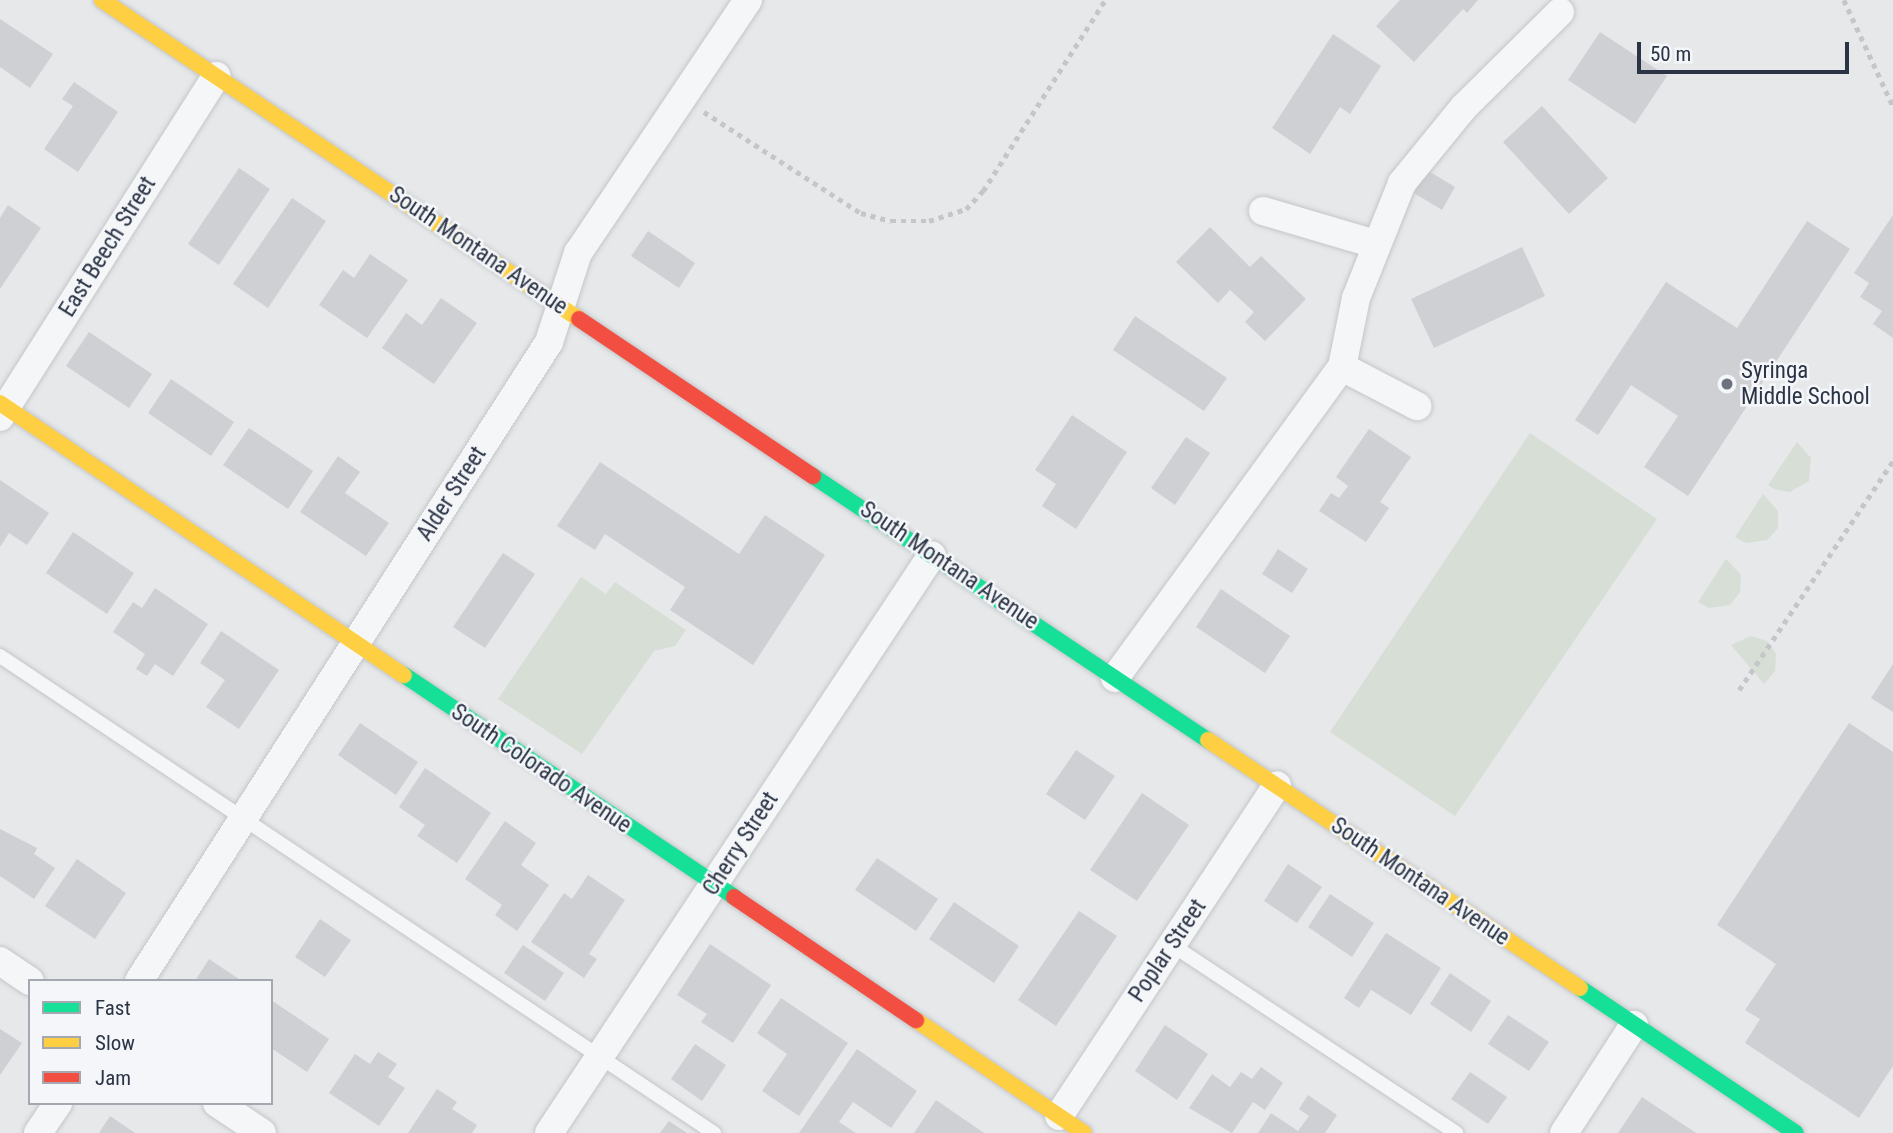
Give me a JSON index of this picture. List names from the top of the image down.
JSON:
{
  "streets": {
    "street": [
      "East Beech Street",
      "South Montana Avenue",
      "Alder Street",
      "South Colorado Avenue",
      "Cherry Street",
      "Poplar Street"
    ]
  },
  "crossings": [
    ["East Beech Street", "South Montana Avenue"],
    ["East Beech Street", "South Colorado Avenue"],
    ["South Montana Avenue", "Alder Street"],
    ["South Montana Avenue", "Cherry Street"],
    ["South Montana Avenue", "Poplar Street"],
    ["Alder Street", "South Colorado Avenue"],
    ["South Colorado Avenue", "Cherry Street"],
    ["South Colorado Avenue", "Poplar Street"]
  ],
  "places": ["Syringa Middle School"],
  "legend": ["Fast", "Slow", "Jam"],
  "scale_bar": "50 m"
}
